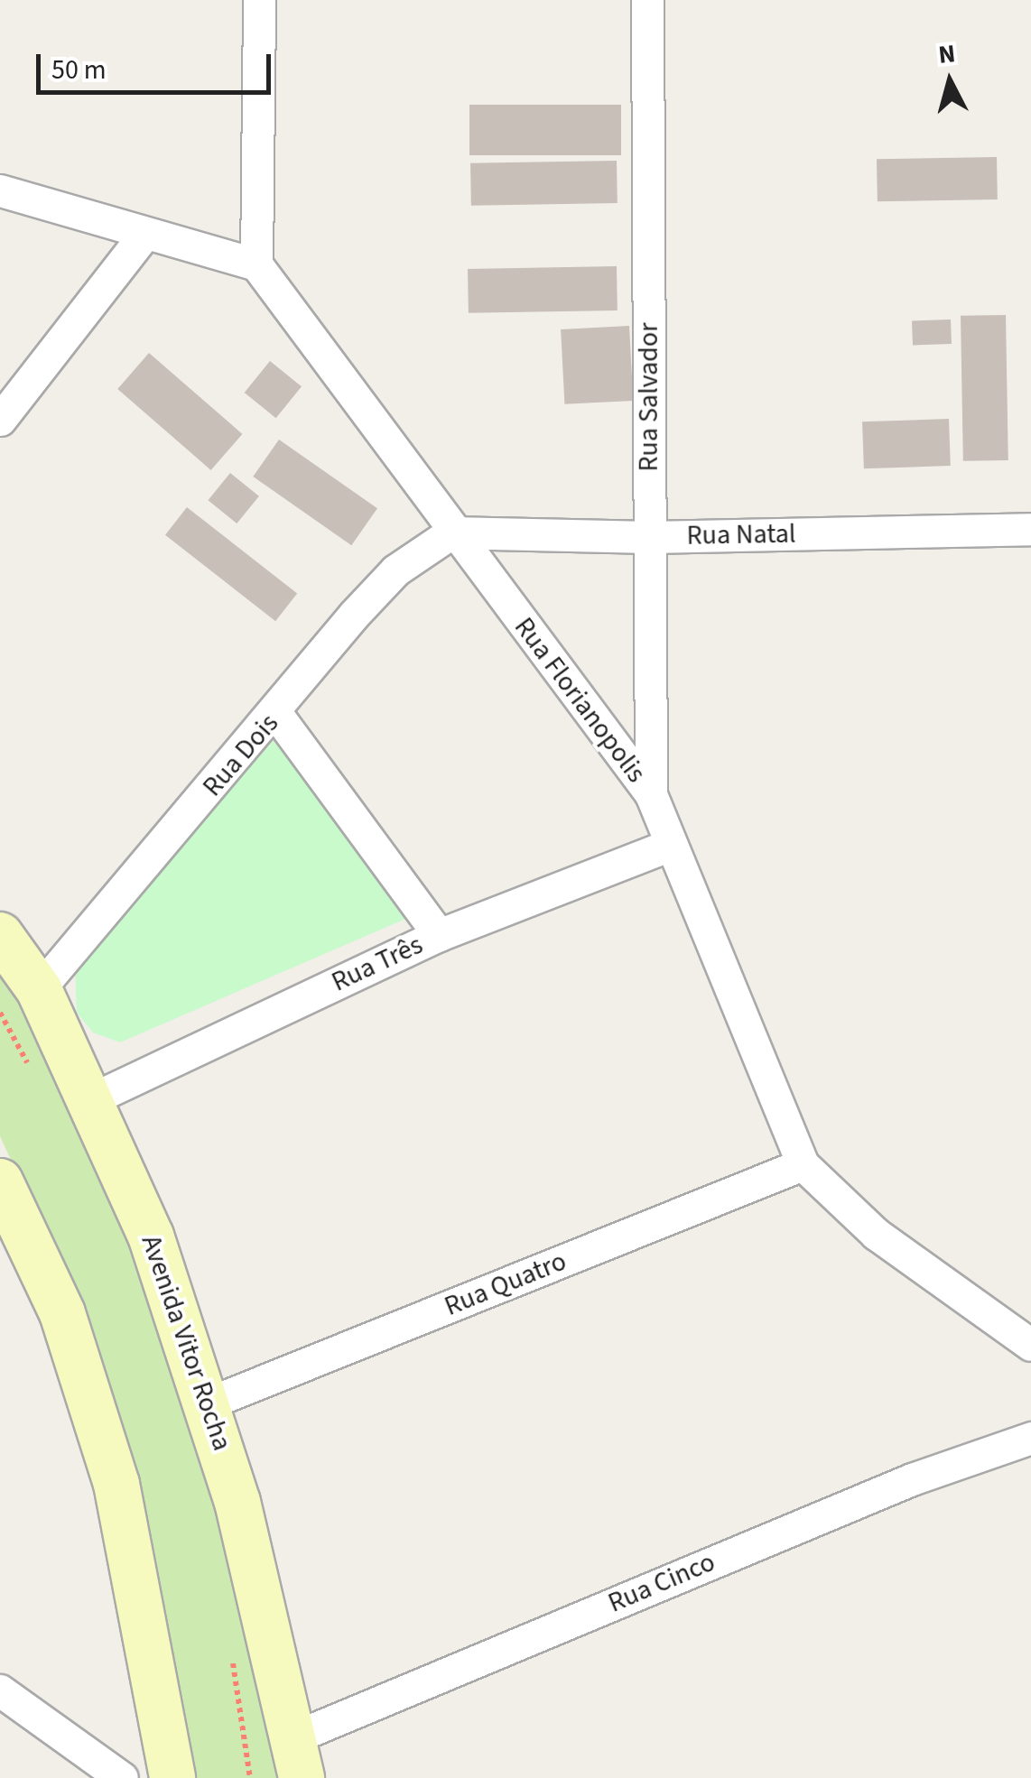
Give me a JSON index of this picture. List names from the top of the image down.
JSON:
{
  "streets": {
    "street": [
      "Rua Salvador",
      "Rua Natal",
      "Rua Florianopolis",
      "Rua Dois",
      "Rua Três",
      "Rua Quatro",
      "Avenida Vitor Rocha",
      "Rua Cinco"
    ]
  },
  "crossings": [
    ["Rua Salvador", "Rua Natal"],
    ["Rua Salvador", "Rua Florianopolis"],
    ["Rua Natal", "Rua Florianopolis"],
    ["Rua Natal", "Rua Dois"],
    ["Rua Florianopolis", "Rua Dois"],
    ["Rua Florianopolis", "Rua Três"],
    ["Rua Florianopolis", "Rua Quatro"],
    ["Rua Dois", "Avenida Vitor Rocha"],
    ["Rua Três", "Avenida Vitor Rocha"],
    ["Rua Quatro", "Avenida Vitor Rocha"],
    ["Avenida Vitor Rocha", "Rua Cinco"]
  ],
  "scale_bar": "50 m",
  "north": "top"
}
